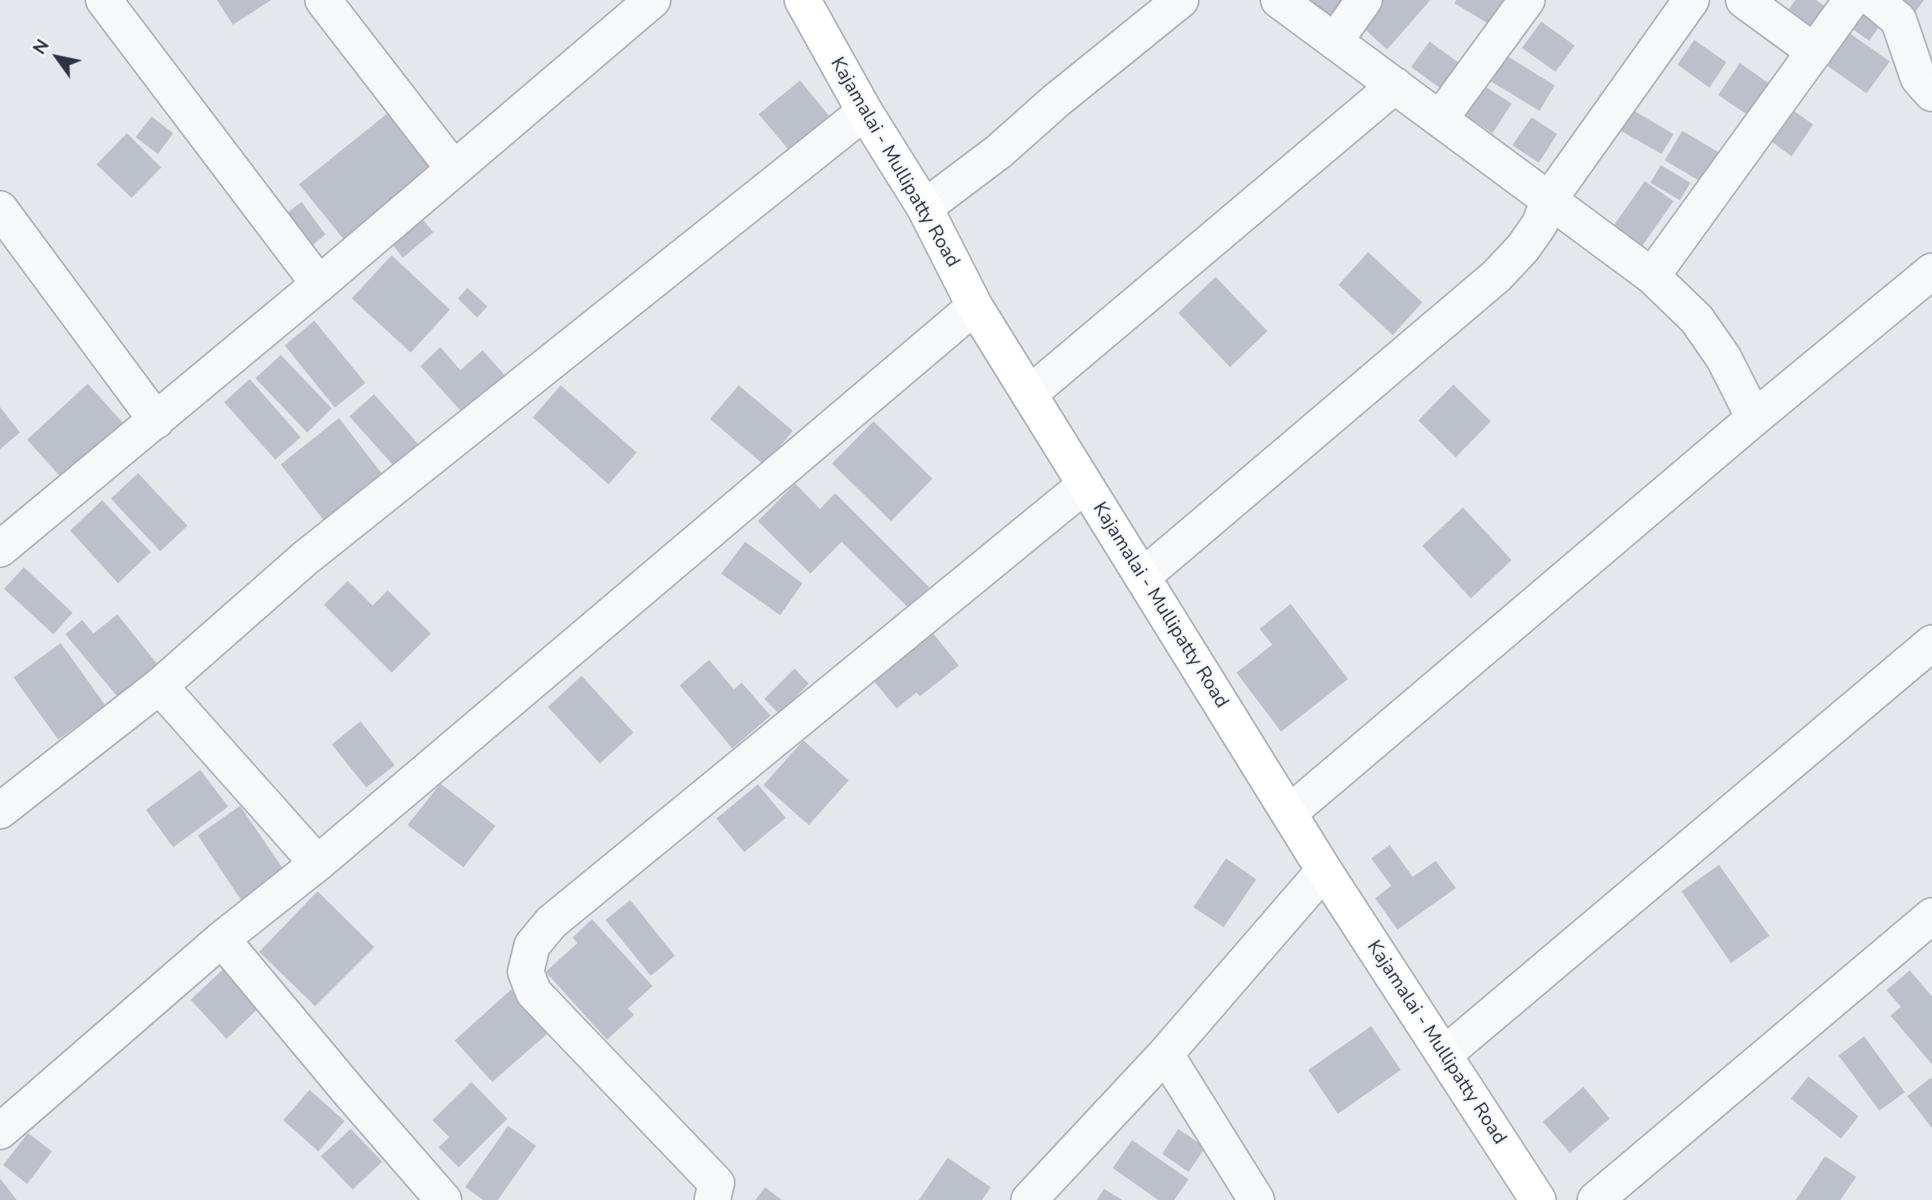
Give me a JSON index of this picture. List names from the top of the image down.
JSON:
{
  "streets": {
    "main road": ["Kajamalai - Mullipatty Road"]
  },
  "north": "top left"
}
